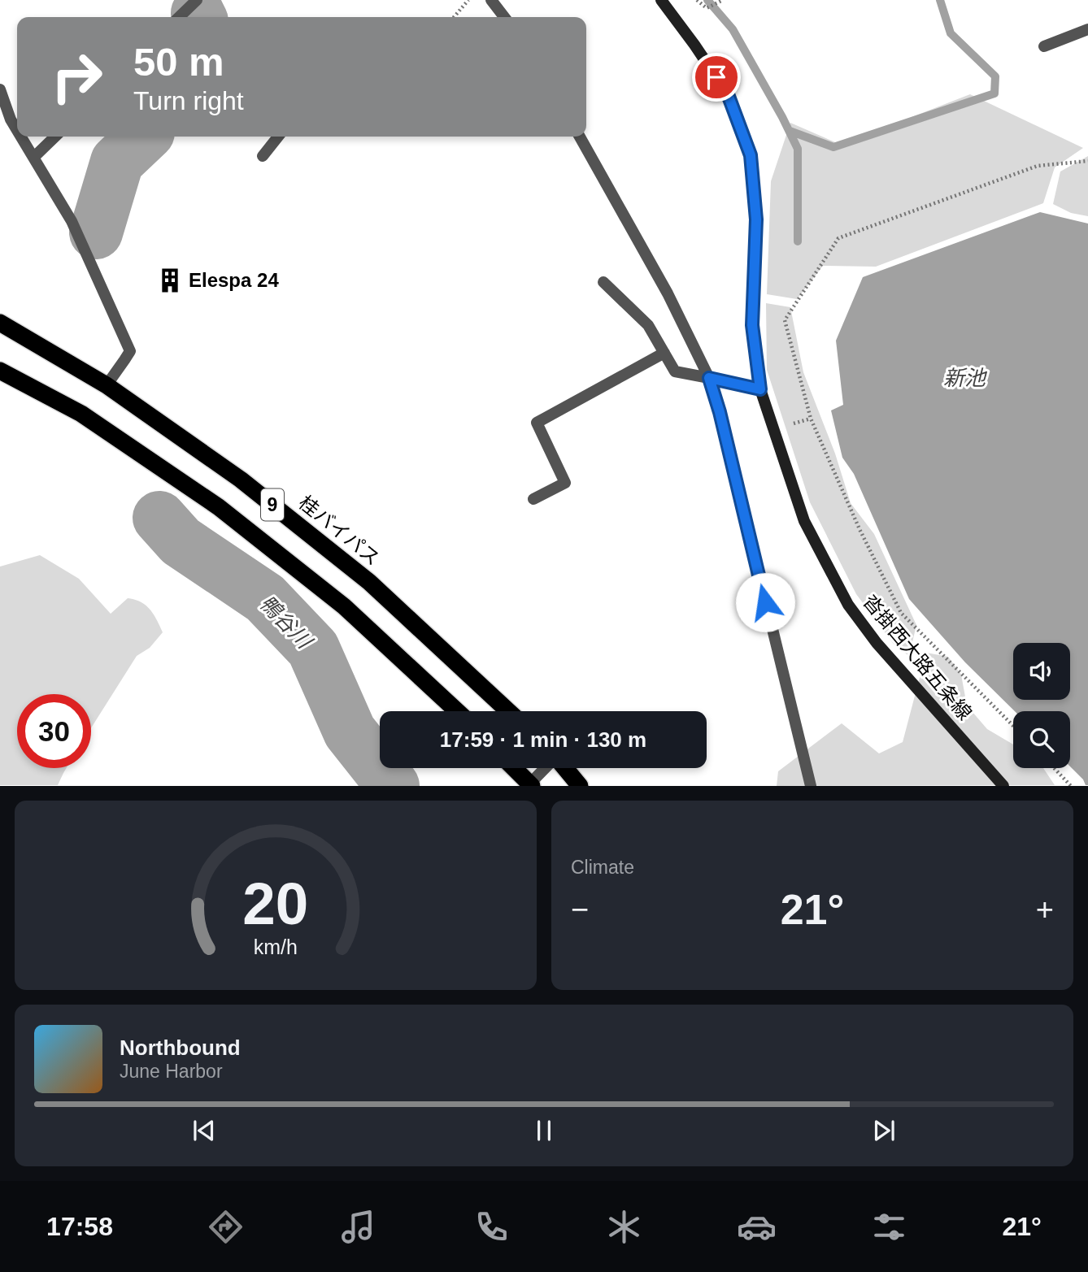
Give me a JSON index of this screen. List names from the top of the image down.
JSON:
{
  "streets": {
    "highway": ["9", "桂バイパス"],
    "main road": ["沓掛西大路五条線"]
  },
  "water": ["新池", "鴨谷川"],
  "places": {
    "building": ["Elespa 24"]
  },
  "page": {
    "turn": ["50 m", "Turn right"],
    "limit": "30",
    "trip": "17:59 · 1 min · 130 m",
    "tile": "Climate",
    "heat": ["−", "21°", "+"],
    "song": ["Northbound", "June Harbor"],
    "tabs": ["17:58", "21°"],
    "gauge": ["20", "km/h"]
  }
}
